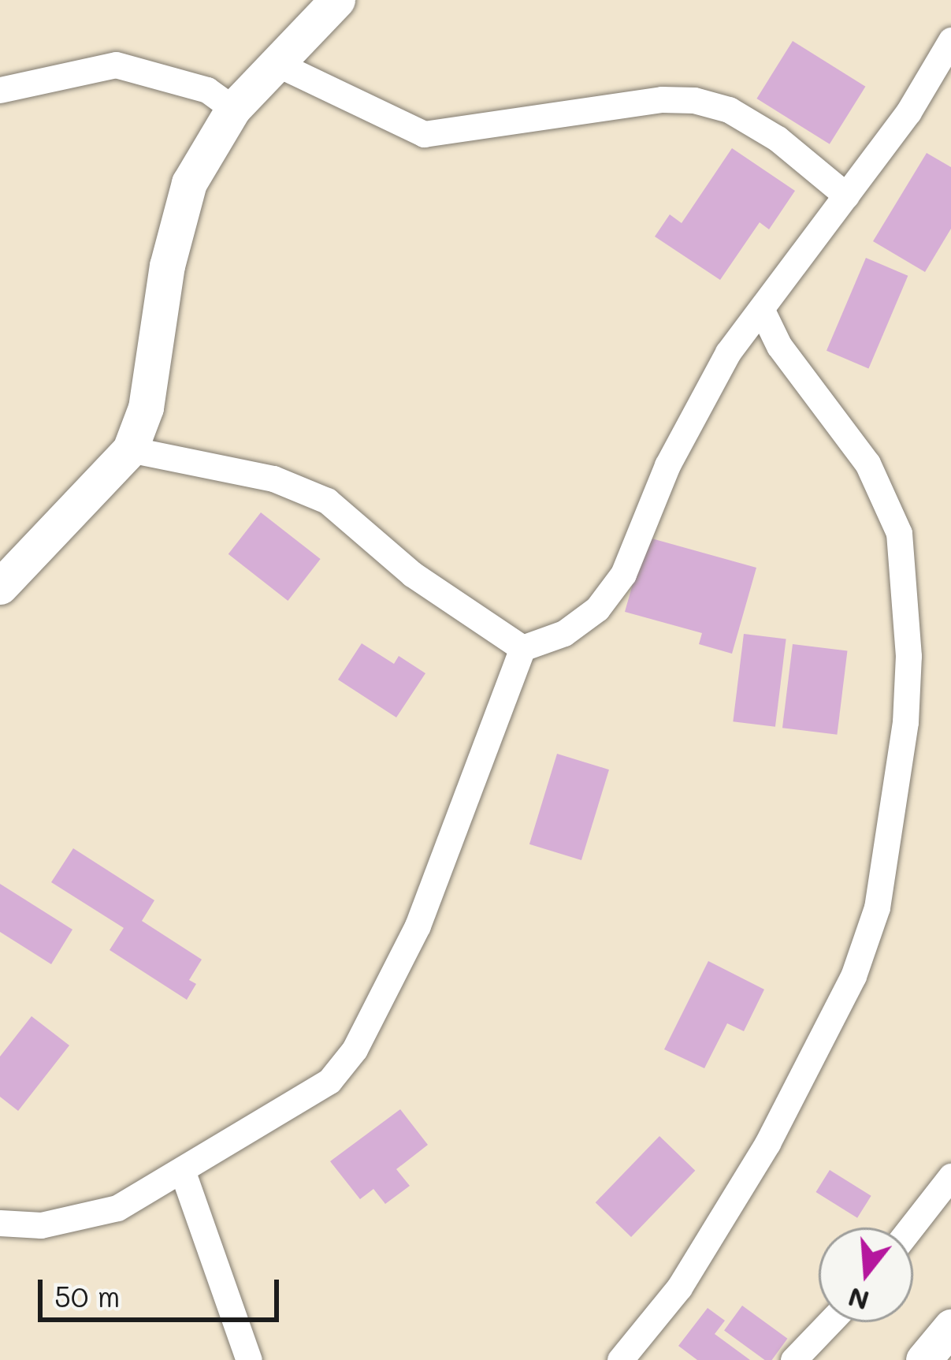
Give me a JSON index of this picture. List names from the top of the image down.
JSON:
{
  "scale_bar": "50 m",
  "north": "bottom"
}
